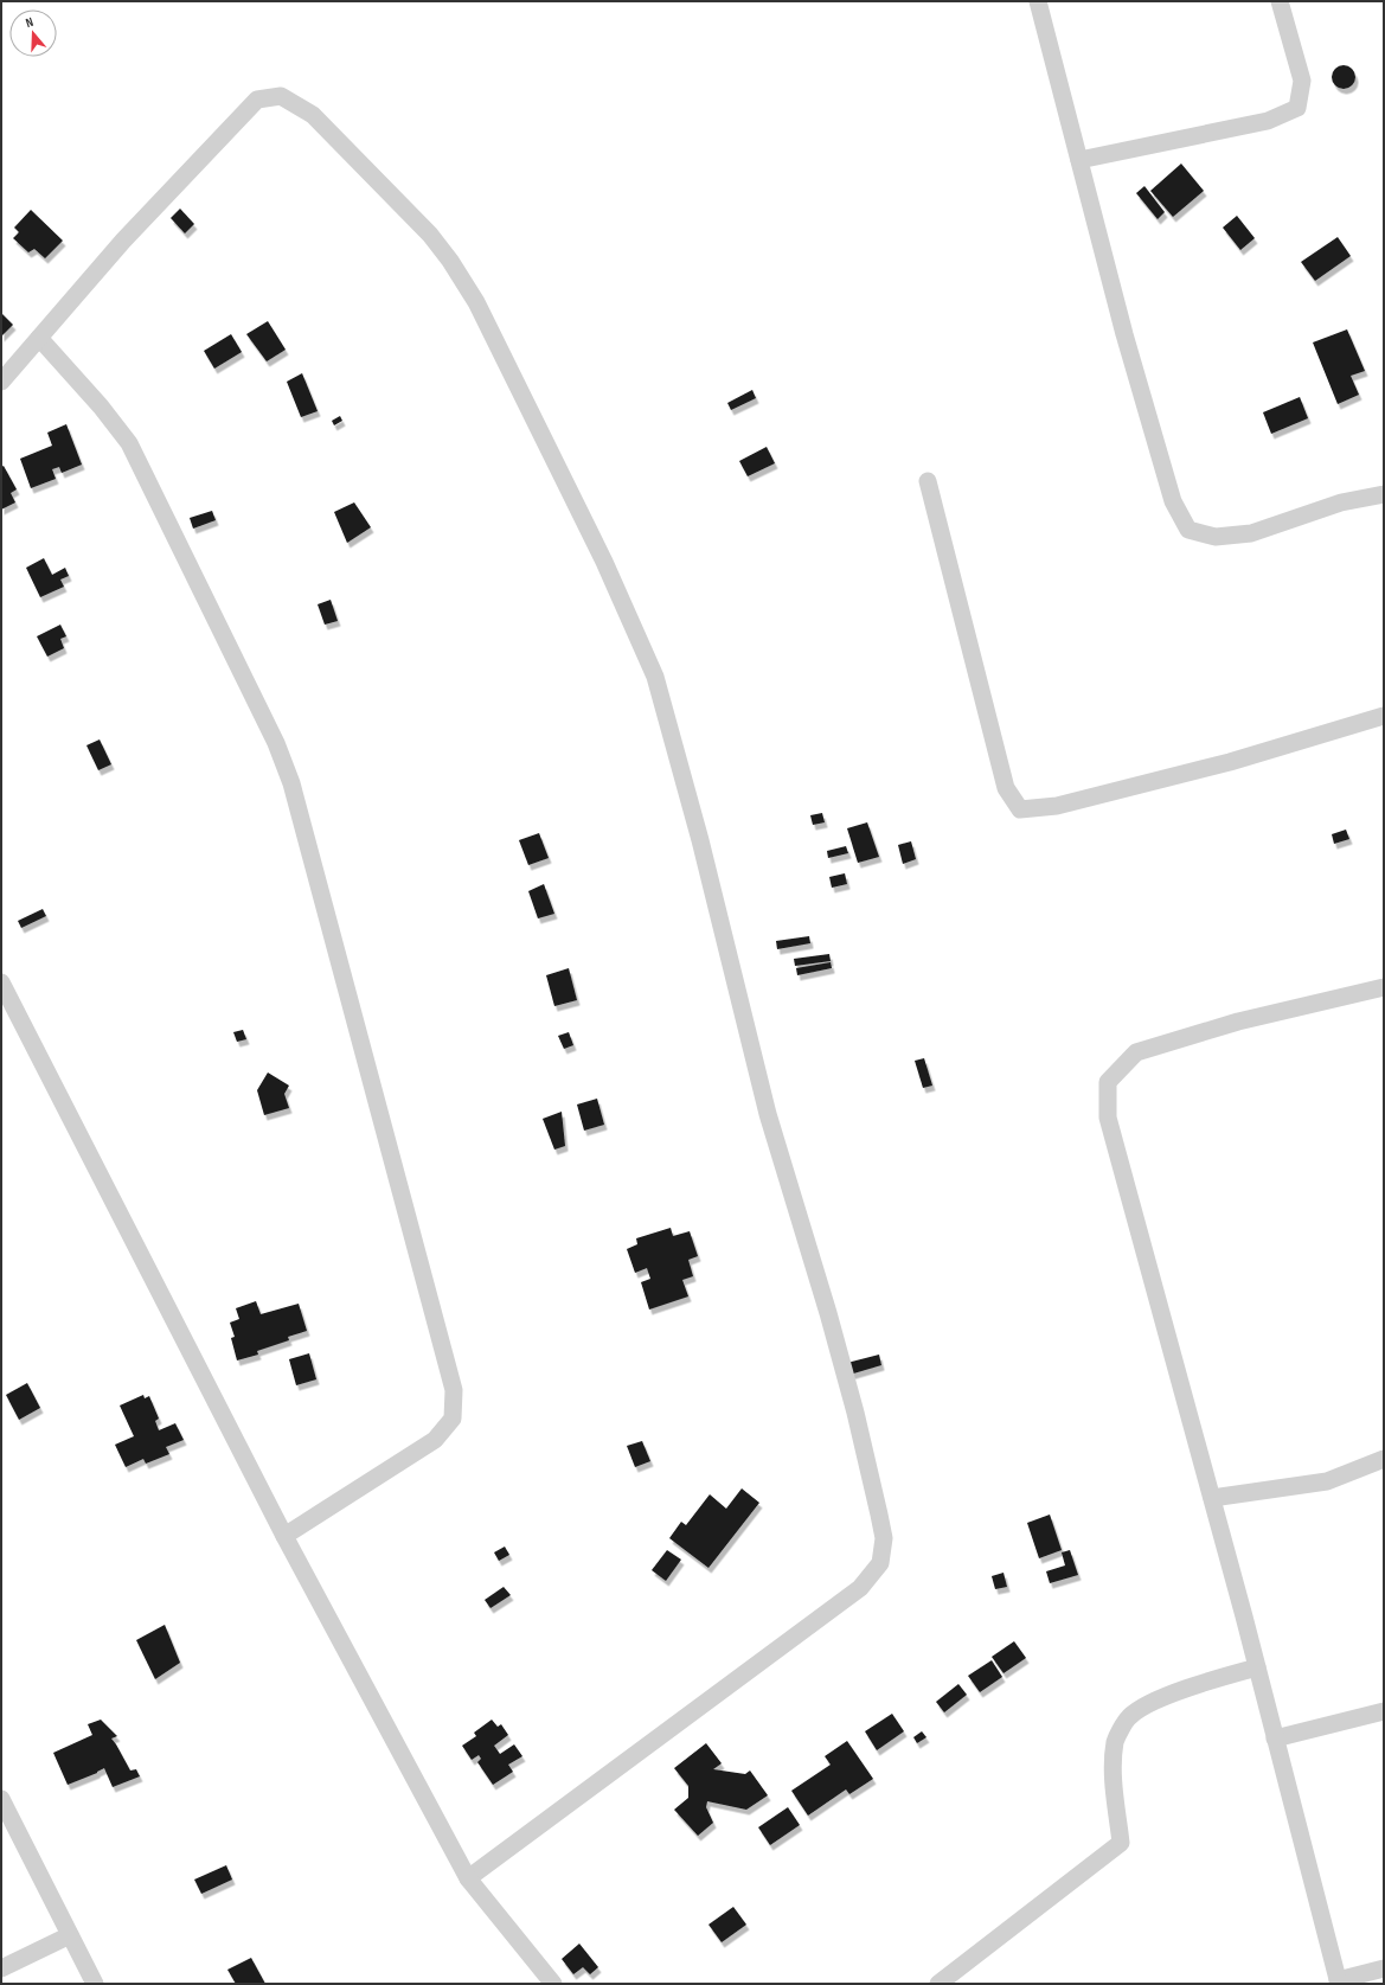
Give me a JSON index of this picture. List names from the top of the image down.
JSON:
{
  "north": "top"
}
